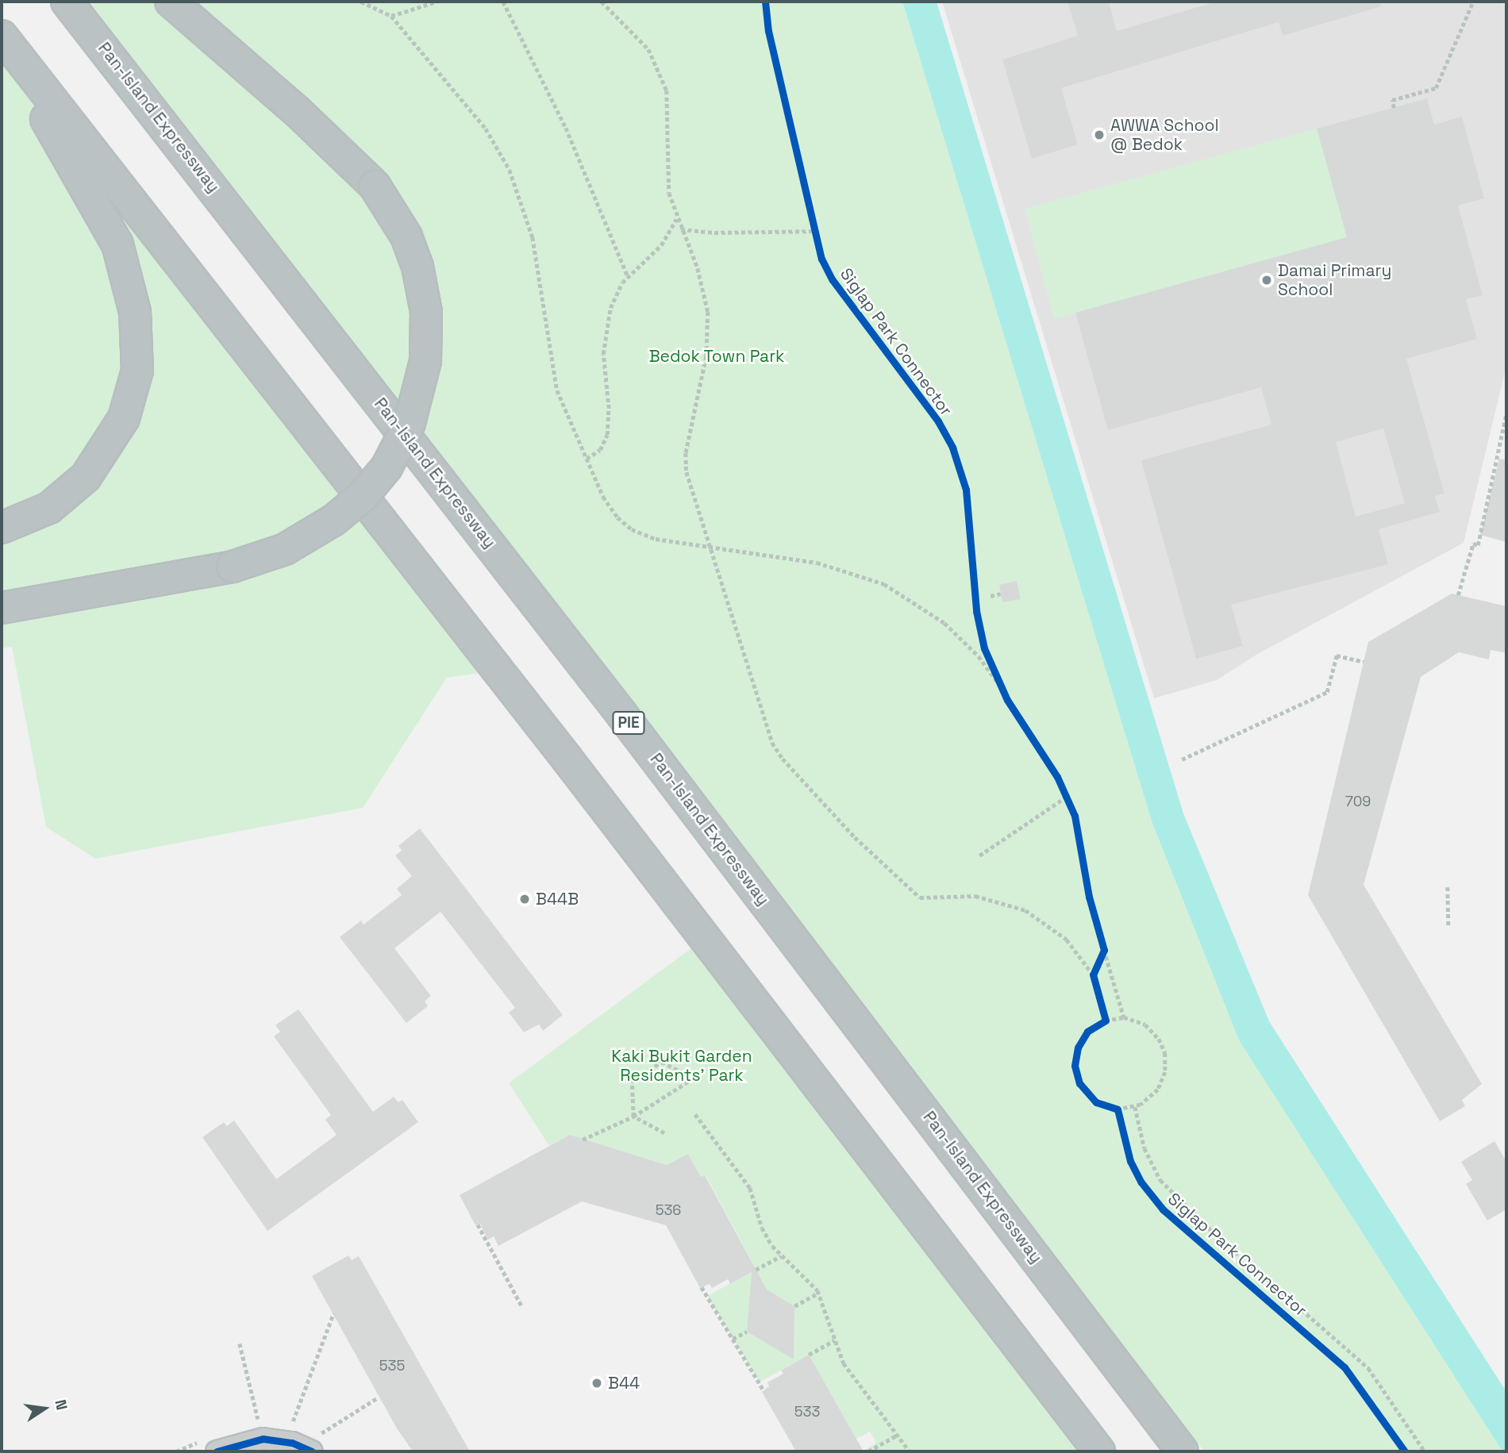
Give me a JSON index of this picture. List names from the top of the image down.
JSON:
{
  "streets": {
    "highway": ["Pan-Island Expressway", "PIE"],
    "cycle path": ["Siglap Park Connector"]
  },
  "parks": ["Bedok Town Park", "Kaki Bukit Garden Residents' Park"],
  "places": [
    "AWWA School @ Bedok",
    "Damai Primary School",
    "B44B",
    "B44"
  ],
  "house_numbers": [
    "709",
    "536",
    "535",
    "533"
  ],
  "north": "right"
}
